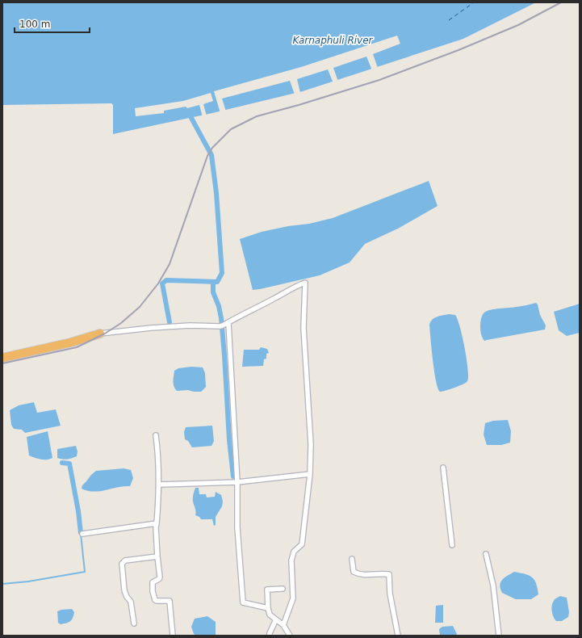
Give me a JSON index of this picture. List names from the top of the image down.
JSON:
{
  "water": ["Karnaphuli River"],
  "scale_bar": "100 m"
}
